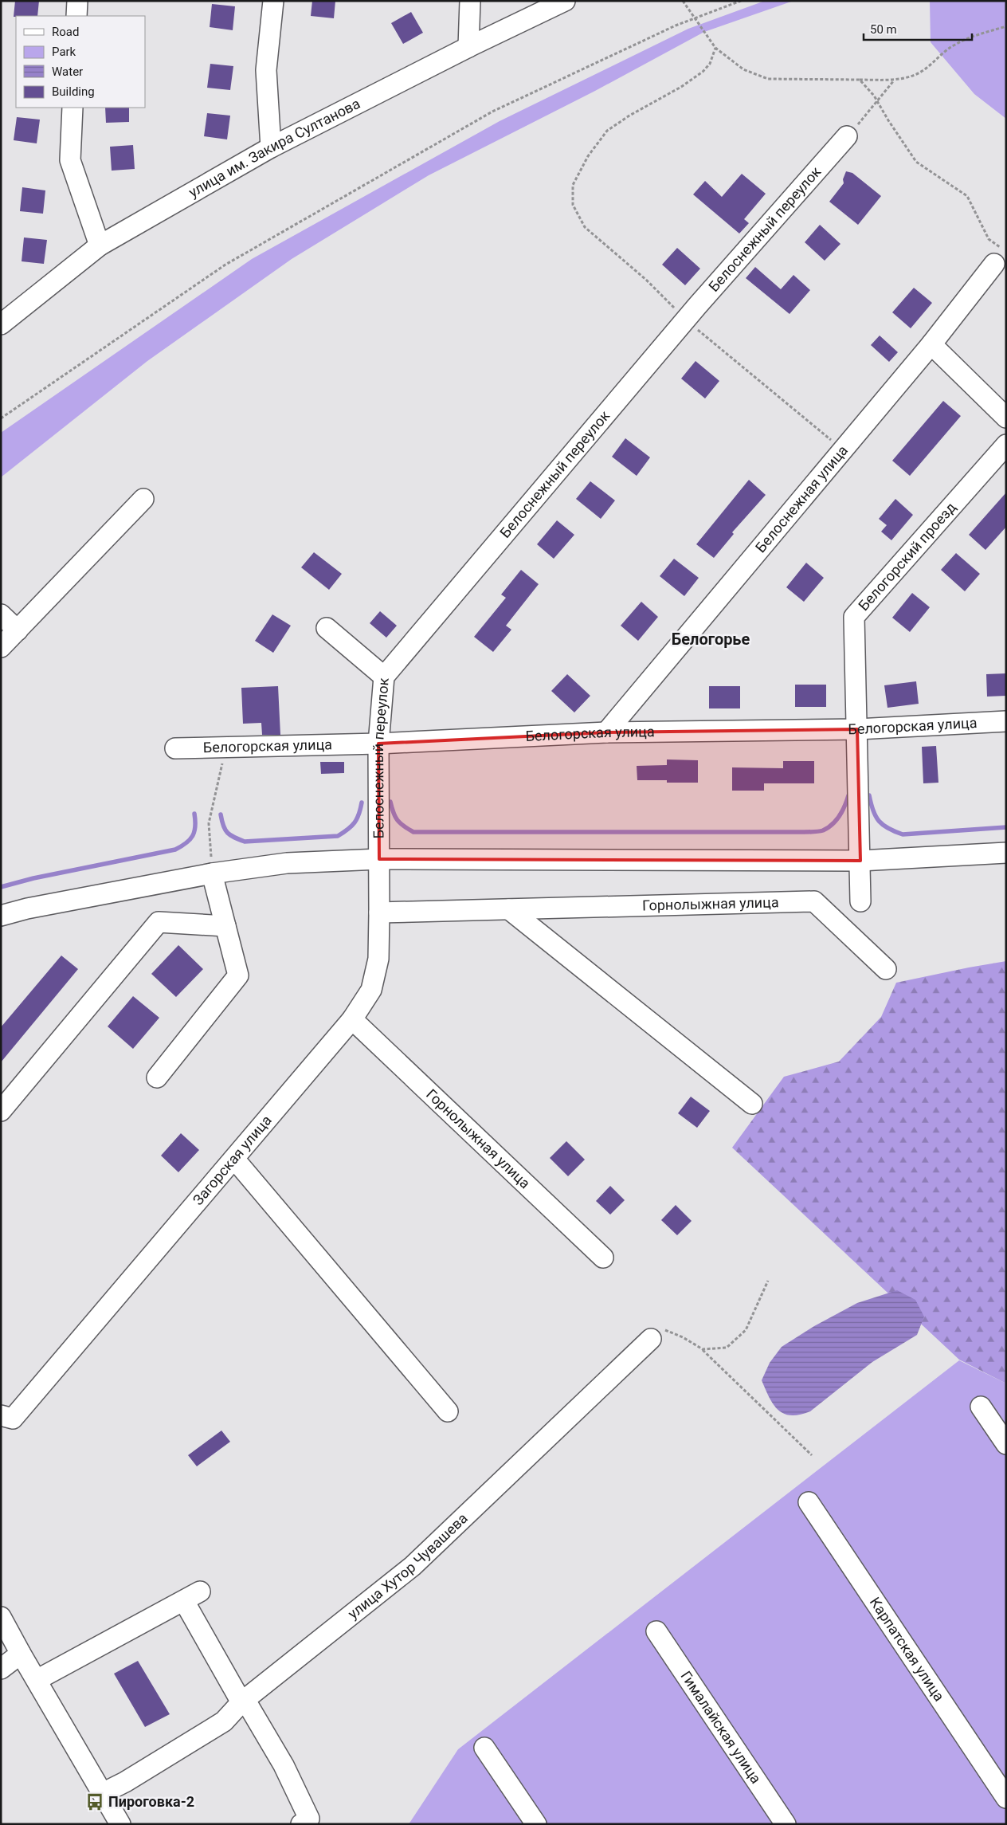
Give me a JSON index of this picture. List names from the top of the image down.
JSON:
{
  "streets": {
    "street": [
      "улица им. Закира Султанова",
      "Белоснежный переулок",
      "Белоснежная улица",
      "Белогорский проезд",
      "Белогорская улица",
      "Горнолыжная улица",
      "Загорская улица",
      "улица Хутор Чувашева",
      "Карпатская улица",
      "Гималайская улица"
    ]
  },
  "crossings": [
    ["Белоснежный переулок", "Белогорская улица"],
    ["Белоснежный переулок", "Загорская улица"],
    ["Белоснежная улица", "Белогорская улица"],
    ["Белогорский проезд", "Белогорская улица"],
    ["Горнолыжная улица", "Загорская улица"]
  ],
  "districts": ["Белогорье"],
  "places": {
    "bus stop": ["Пироговка-2"]
  },
  "legend": [
    "Road",
    "Park",
    "Water",
    "Building"
  ],
  "scale_bar": "50 m"
}
